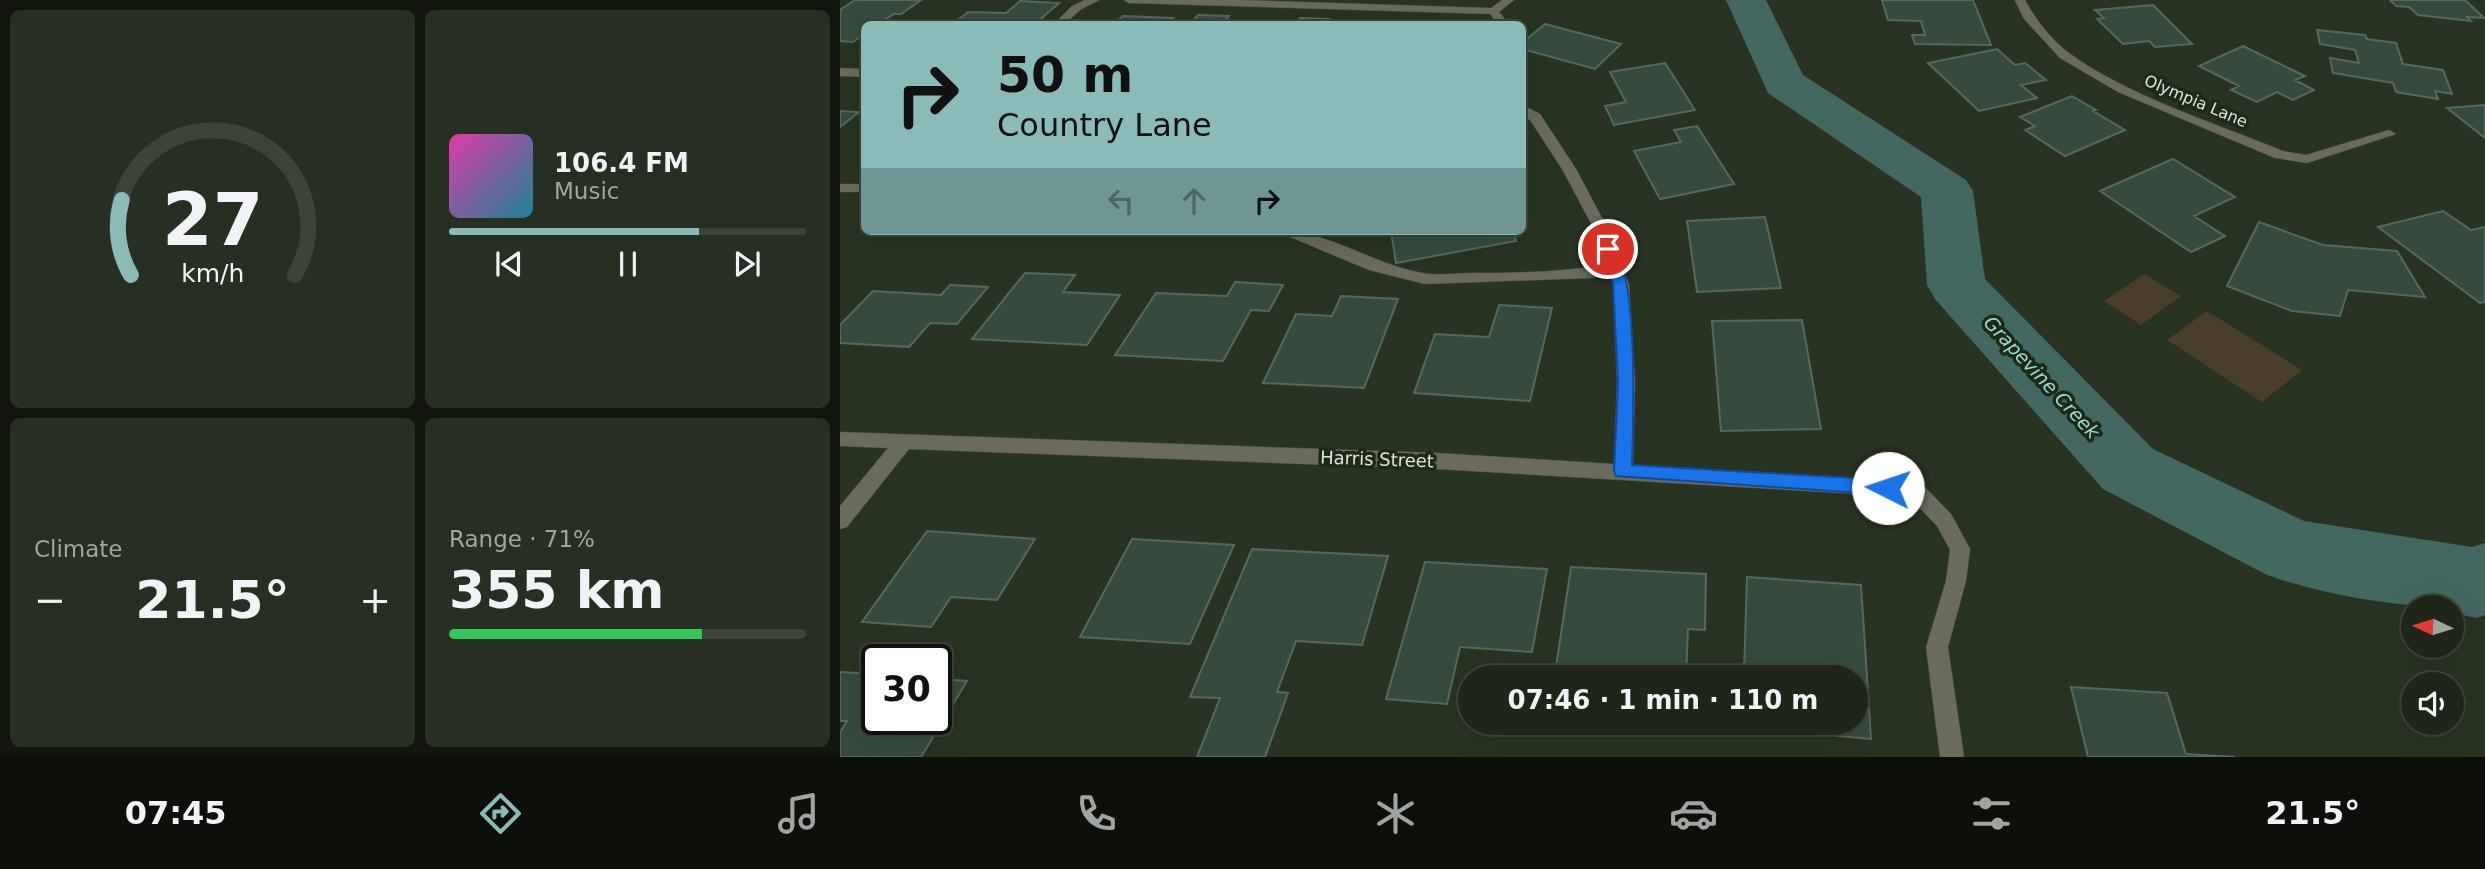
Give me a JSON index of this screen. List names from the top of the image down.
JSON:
{
  "streets": {
    "street": ["Olympia Lane", "Harris Street"]
  },
  "water": ["Grapevine Creek"],
  "north": "left",
  "page": {
    "turn": ["50 m", "Country Lane"],
    "song": ["106.4 FM", "Music"],
    "tile": [
      "Climate",
      ["Range · 71%", "355 km"]
    ],
    "heat": ["−", "21.5°", "+"],
    "limit": "30",
    "trip": "07:46 · 1 min · 110 m",
    "tabs": ["07:45", "21.5°"],
    "gauge": ["27", "km/h"]
  }
}
